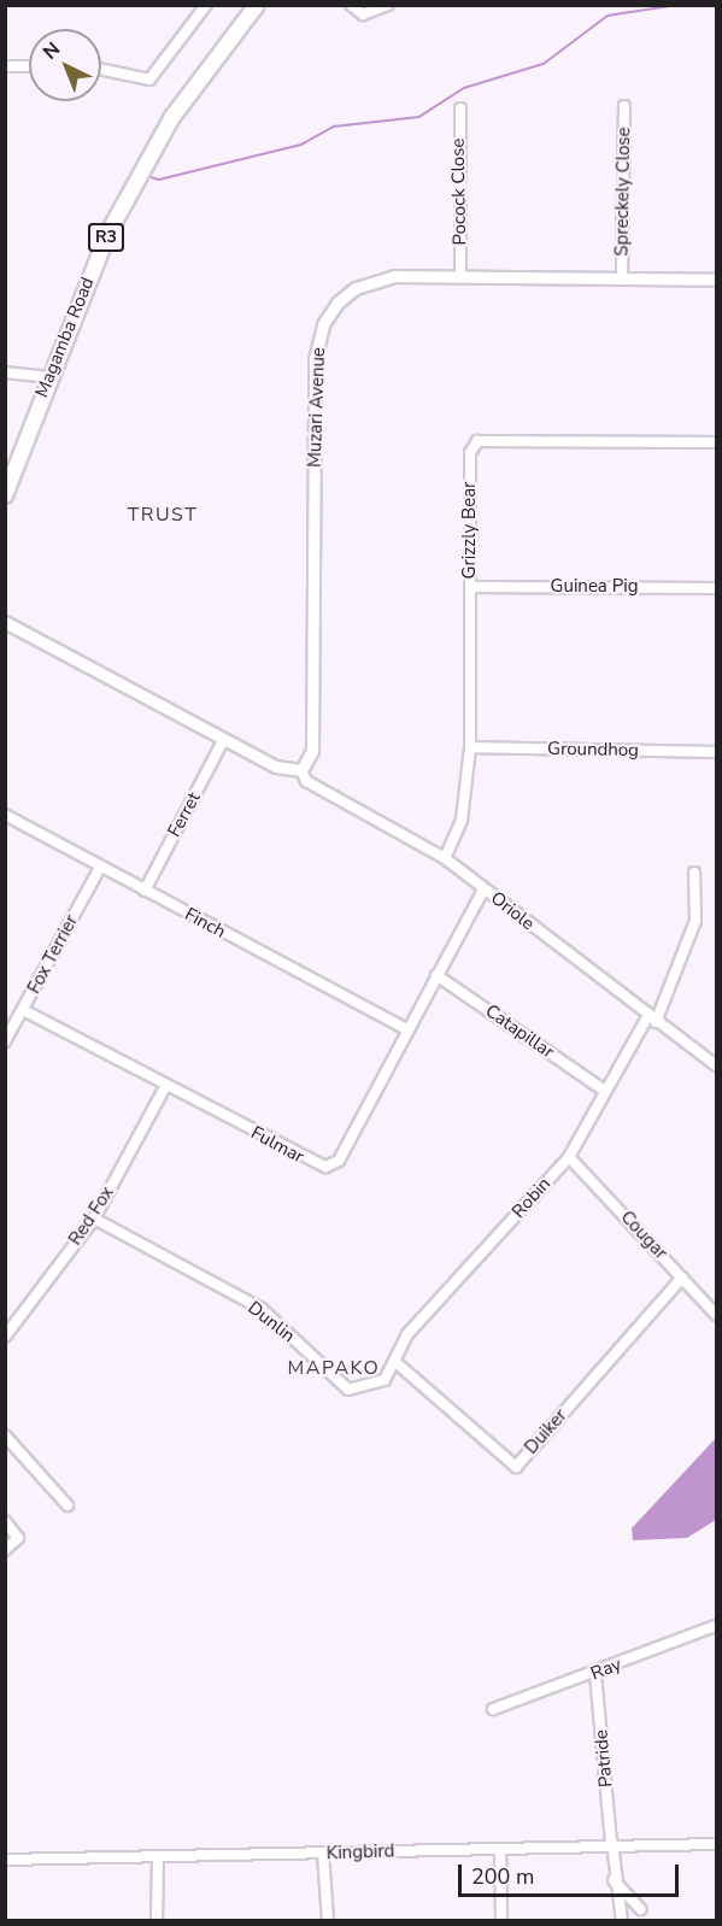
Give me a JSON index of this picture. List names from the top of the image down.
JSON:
{
  "streets": {
    "highway": ["R3", "Magamba Road"],
    "street": [
      "Pocock Close",
      "Spreckely Close",
      "Muzari Avenue",
      "Grizzly Bear",
      "Guinea Pig",
      "Groundhog",
      "Ferret",
      "Oriole",
      "Finch",
      "Fox Terrier",
      "Catapillar",
      "Fulmar",
      "Robin",
      "Red Fox",
      "Cougar",
      "Dunlin",
      "Duiker",
      "Ray",
      "Patride",
      "Kingbird"
    ]
  },
  "crossings": [
    ["Pocock Close", "Muzari Avenue"],
    ["Spreckely Close", "Muzari Avenue"],
    ["Muzari Avenue", "Oriole"],
    ["Grizzly Bear", "Guinea Pig"],
    ["Grizzly Bear", "Groundhog"],
    ["Grizzly Bear", "Oriole"],
    ["Ferret", "Finch"],
    ["Oriole", "Fulmar"],
    ["Oriole", "Robin"],
    ["Finch", "Fox Terrier"],
    ["Finch", "Fulmar"],
    ["Fox Terrier", "Fulmar"],
    ["Catapillar", "Fulmar"],
    ["Catapillar", "Robin"],
    ["Fulmar", "Red Fox"],
    ["Robin", "Cougar"],
    ["Robin", "Dunlin"],
    ["Robin", "Duiker"],
    ["Red Fox", "Dunlin"],
    ["Cougar", "Duiker"],
    ["Dunlin", "Duiker"],
    ["Ray", "Patride"],
    ["Patride", "Kingbird"]
  ],
  "districts": ["TRUST", "MAPAKO"],
  "scale_bar": "200 m",
  "north": "top left"
}
